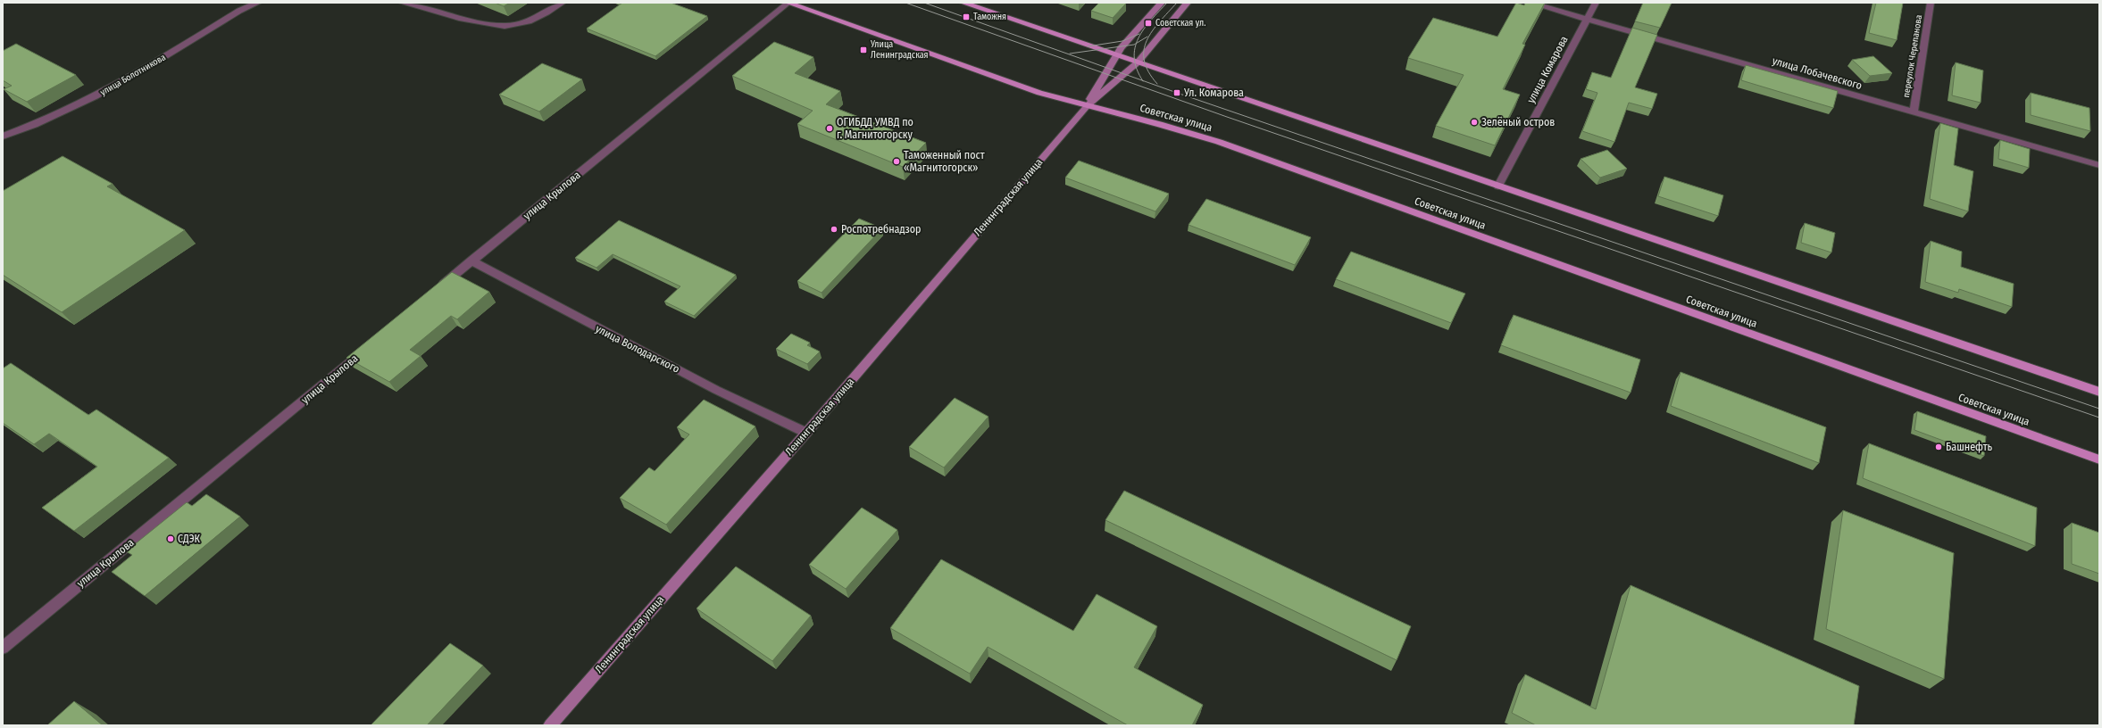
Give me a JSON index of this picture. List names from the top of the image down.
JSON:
{
  "streets": {
    "main road": ["Советская улица"],
    "street": [
      "переулок Черепанова",
      "улица Комарова",
      "улица Лобачевского",
      "улица Болотникова",
      "улица Крылова",
      "Ленинградская улица",
      "улица Володарского"
    ]
  },
  "crossings": [
    ["переулок Черепанова", "улица Лобачевского"],
    ["улица Комарова", "улица Лобачевского"],
    ["Советская улица", "улица Крылова"],
    ["Советская улица", "Ленинградская улица"],
    ["улица Крылова", "улица Володарского"],
    ["Ленинградская улица", "улица Володарского"]
  ],
  "places": {
    "transit": [
      "Таможня",
      "Советская ул.",
      "Улица Ленинградская",
      "Ул. Комарова"
    ],
    "other": [
      "Зелёный остров",
      "ОГИБДД УМВД по г. Магнитогорску",
      "Таможенный пост «Магнитогорск»",
      "Роспотребнадзор",
      "Башнефть",
      "СДЭК"
    ]
  }
}
